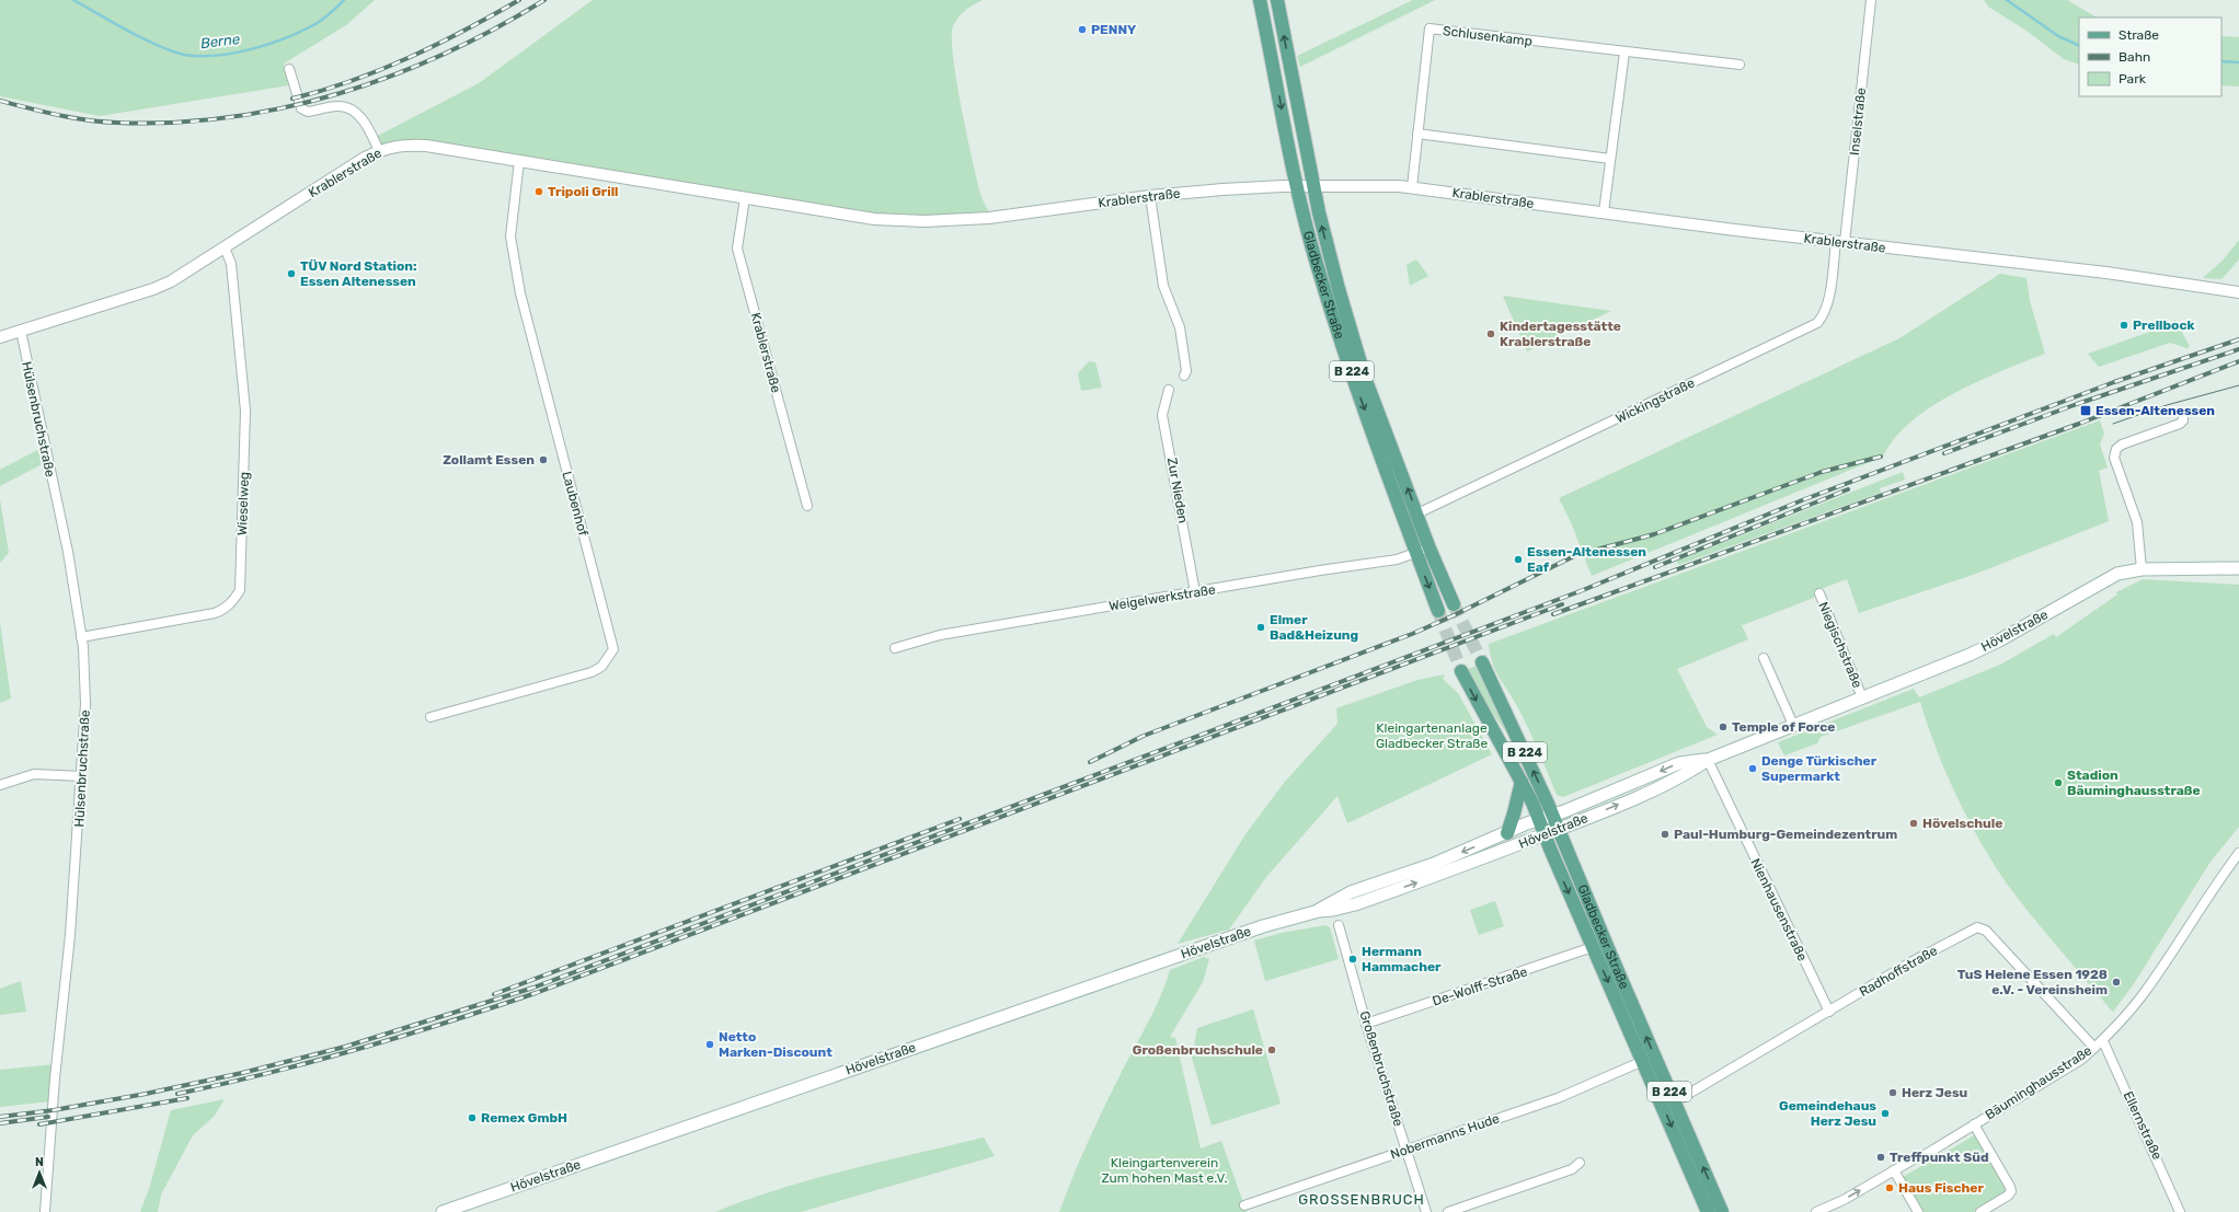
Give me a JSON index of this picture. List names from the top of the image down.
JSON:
{
  "streets": {
    "main road": ["Gladbecker Straße", "B 224", "Hövelstraße"],
    "street": [
      "Schlusenkamp",
      "Inselstraße",
      "Krablerstraße",
      "Wickingstraße",
      "Hülsenbruchstraße",
      "Zur Nieden",
      "Wieselweg",
      "Laubenhof",
      "Weigelwerkstraße",
      "Niegischstraße",
      "Nienhausenstraße",
      "Radhoffstraße",
      "De-Wolff-Straße",
      "Großenbruchstraße",
      "Bäuminghausstraße",
      "Ellernstraße",
      "Nobermanns Hude"
    ]
  },
  "crossings": [
    ["Schlusenkamp", "Krablerstraße"],
    ["Inselstraße", "Krablerstraße"],
    ["Inselstraße", "Wickingstraße"],
    ["Krablerstraße", "Gladbecker Straße"],
    ["Krablerstraße", "Wickingstraße"],
    ["Krablerstraße", "Hülsenbruchstraße"],
    ["Krablerstraße", "Wieselweg"],
    ["Krablerstraße", "Laubenhof"],
    ["Gladbecker Straße", "Wickingstraße"],
    ["Gladbecker Straße", "Weigelwerkstraße"],
    ["Gladbecker Straße", "Hövelstraße"],
    ["Gladbecker Straße", "Radhoffstraße"],
    ["Gladbecker Straße", "De-Wolff-Straße"],
    ["Gladbecker Straße", "Nobermanns Hude"],
    ["Hülsenbruchstraße", "Wieselweg"],
    ["Zur Nieden", "Weigelwerkstraße"],
    ["Hövelstraße", "Niegischstraße"],
    ["Hövelstraße", "Nienhausenstraße"],
    ["Nienhausenstraße", "Radhoffstraße"],
    ["Radhoffstraße", "Bäuminghausstraße"],
    ["De-Wolff-Straße", "Großenbruchstraße"],
    ["Großenbruchstraße", "Nobermanns Hude"],
    ["Bäuminghausstraße", "Ellernstraße"]
  ],
  "districts": ["GROSSENBRUCH"],
  "water": ["Berne"],
  "parks": ["Kleingartenanlage Gladbecker Straße", "Kleingartenverein Zum hohen Mast e.V."],
  "places": {
    "other": [
      "PENNY",
      "Tripoli Grill",
      "TÜV Nord Station: Essen Altenessen",
      "Prellbock",
      "Kindertagesstätte Krablerstraße",
      "Zollamt Essen",
      "Essen-Altenessen Eaf",
      "Elmer Bad&Heizung",
      "Temple of Force",
      "Denge Türkischer Supermarkt",
      "Stadion Bäuminghausstraße",
      "Hövelschule",
      "Paul-Humburg-Gemeindezentrum",
      "Hermann Hammacher",
      "TuS Helene Essen 1928 e.V. - Vereinsheim",
      "Netto Marken-Discount",
      "Großenbruchschule",
      "Herz Jesu",
      "Gemeindehaus Herz Jesu",
      "Remex GmbH",
      "Treffpunkt Süd",
      "Haus Fischer"
    ],
    "transit": ["Essen-Altenessen"]
  },
  "legend": ["Straße", "Bahn", "Park"],
  "north": "top"
}
